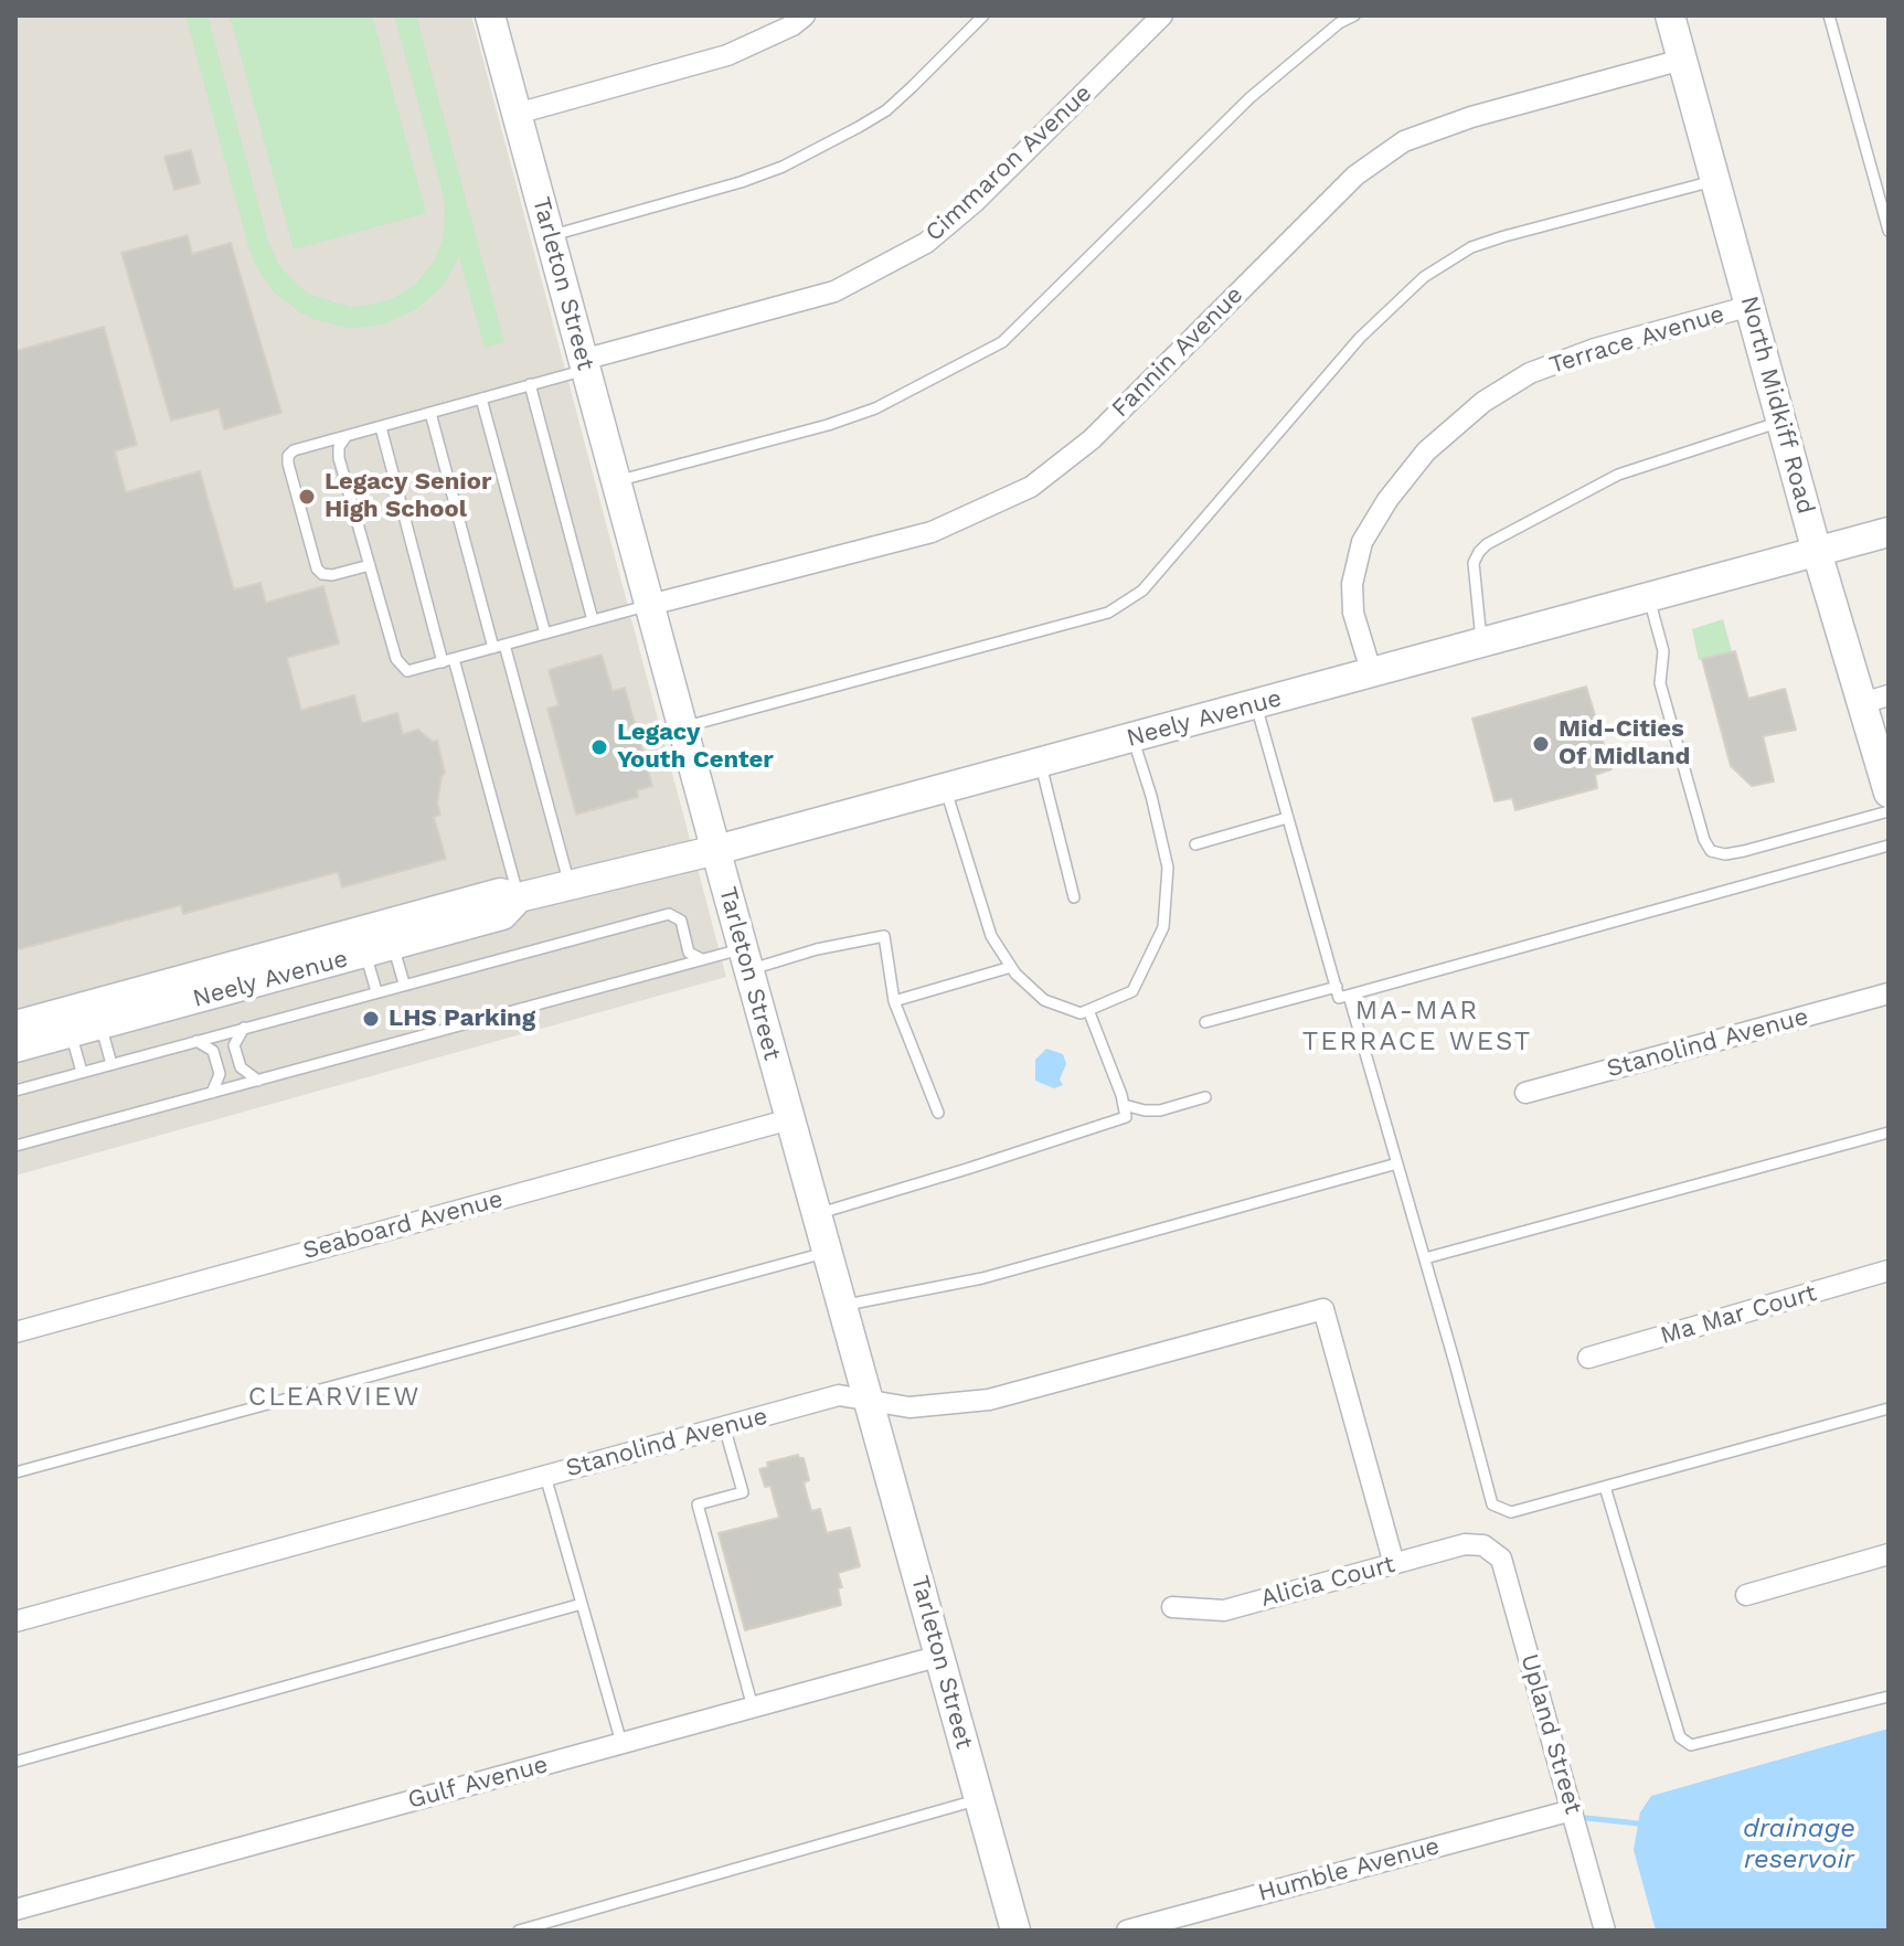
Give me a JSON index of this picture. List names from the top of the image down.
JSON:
{
  "streets": {
    "street": [
      "Cimmaron Avenue",
      "Tarleton Street",
      "Terrace Avenue",
      "Fannin Avenue",
      "North Midkiff Road",
      "Neely Avenue",
      "Stanolind Avenue",
      "Seaboard Avenue",
      "Ma Mar Court",
      "Alicia Court",
      "Upland Street",
      "Gulf Avenue",
      "Humble Avenue"
    ]
  },
  "crossings": [
    ["Cimmaron Avenue", "Tarleton Street"],
    ["Tarleton Street", "Fannin Avenue"],
    ["Tarleton Street", "Neely Avenue"],
    ["Tarleton Street", "Stanolind Avenue"],
    ["Tarleton Street", "Seaboard Avenue"],
    ["Tarleton Street", "Gulf Avenue"],
    ["Terrace Avenue", "North Midkiff Road"],
    ["Terrace Avenue", "Neely Avenue"],
    ["Fannin Avenue", "North Midkiff Road"],
    ["North Midkiff Road", "Neely Avenue"],
    ["Stanolind Avenue", "Alicia Court"],
    ["Alicia Court", "Upland Street"],
    ["Upland Street", "Humble Avenue"]
  ],
  "districts": ["MA-MAR TERRACE WEST", "CLEARVIEW"],
  "water": ["drainage reservoir"],
  "places": [
    "Legacy Senior High School",
    "Mid-Cities Of Midland",
    "Legacy Youth Center",
    "LHS Parking"
  ]
}
